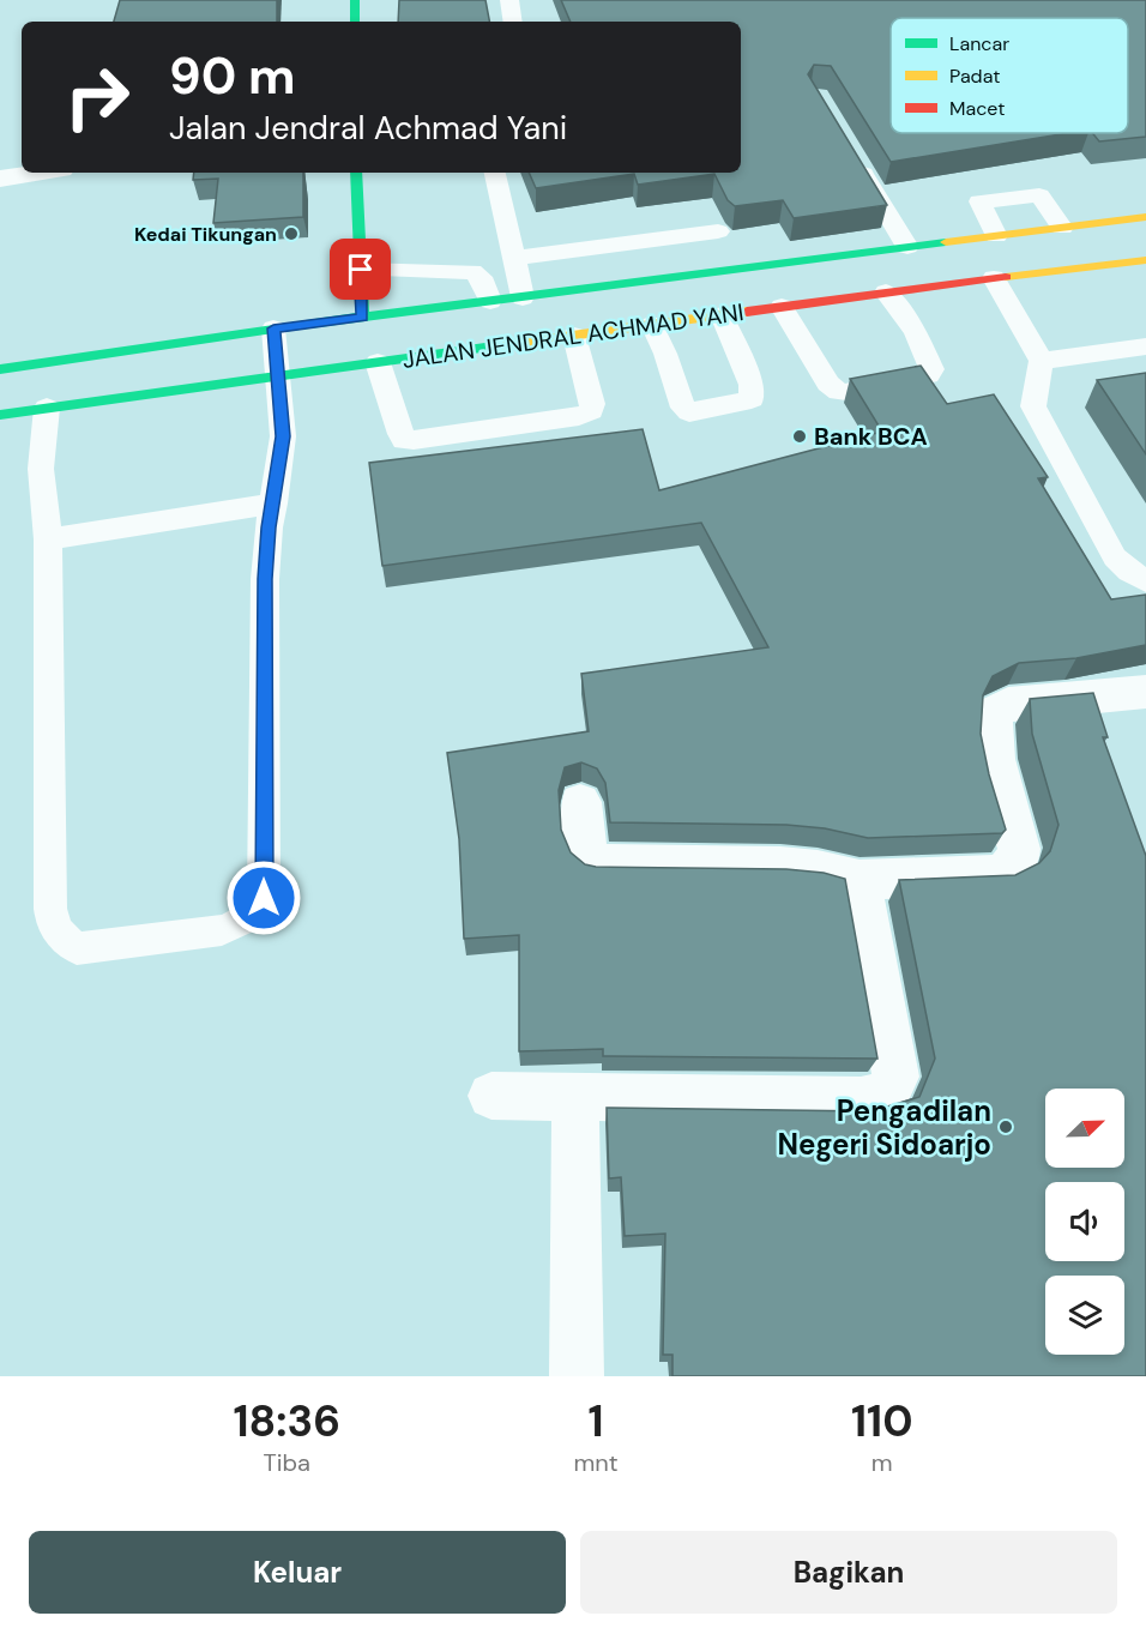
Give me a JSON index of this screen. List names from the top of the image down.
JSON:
{
  "streets": {
    "main road": ["JALAN JENDRAL ACHMAD YANI"]
  },
  "places": ["Kedai Tikungan", "Bank BCA", "Pengadilan Negeri Sidoarjo"],
  "legend": ["Lancar", "Padat", "Macet"],
  "north": "top right",
  "page": {
    "turn": ["90 m", "Jalan Jendral Achmad Yani"],
    "eta": [
      "18:36",
      "Tiba",
      "1",
      "mnt",
      "110",
      "m"
    ],
    "buttons": ["Keluar", "Bagikan"]
  }
}
